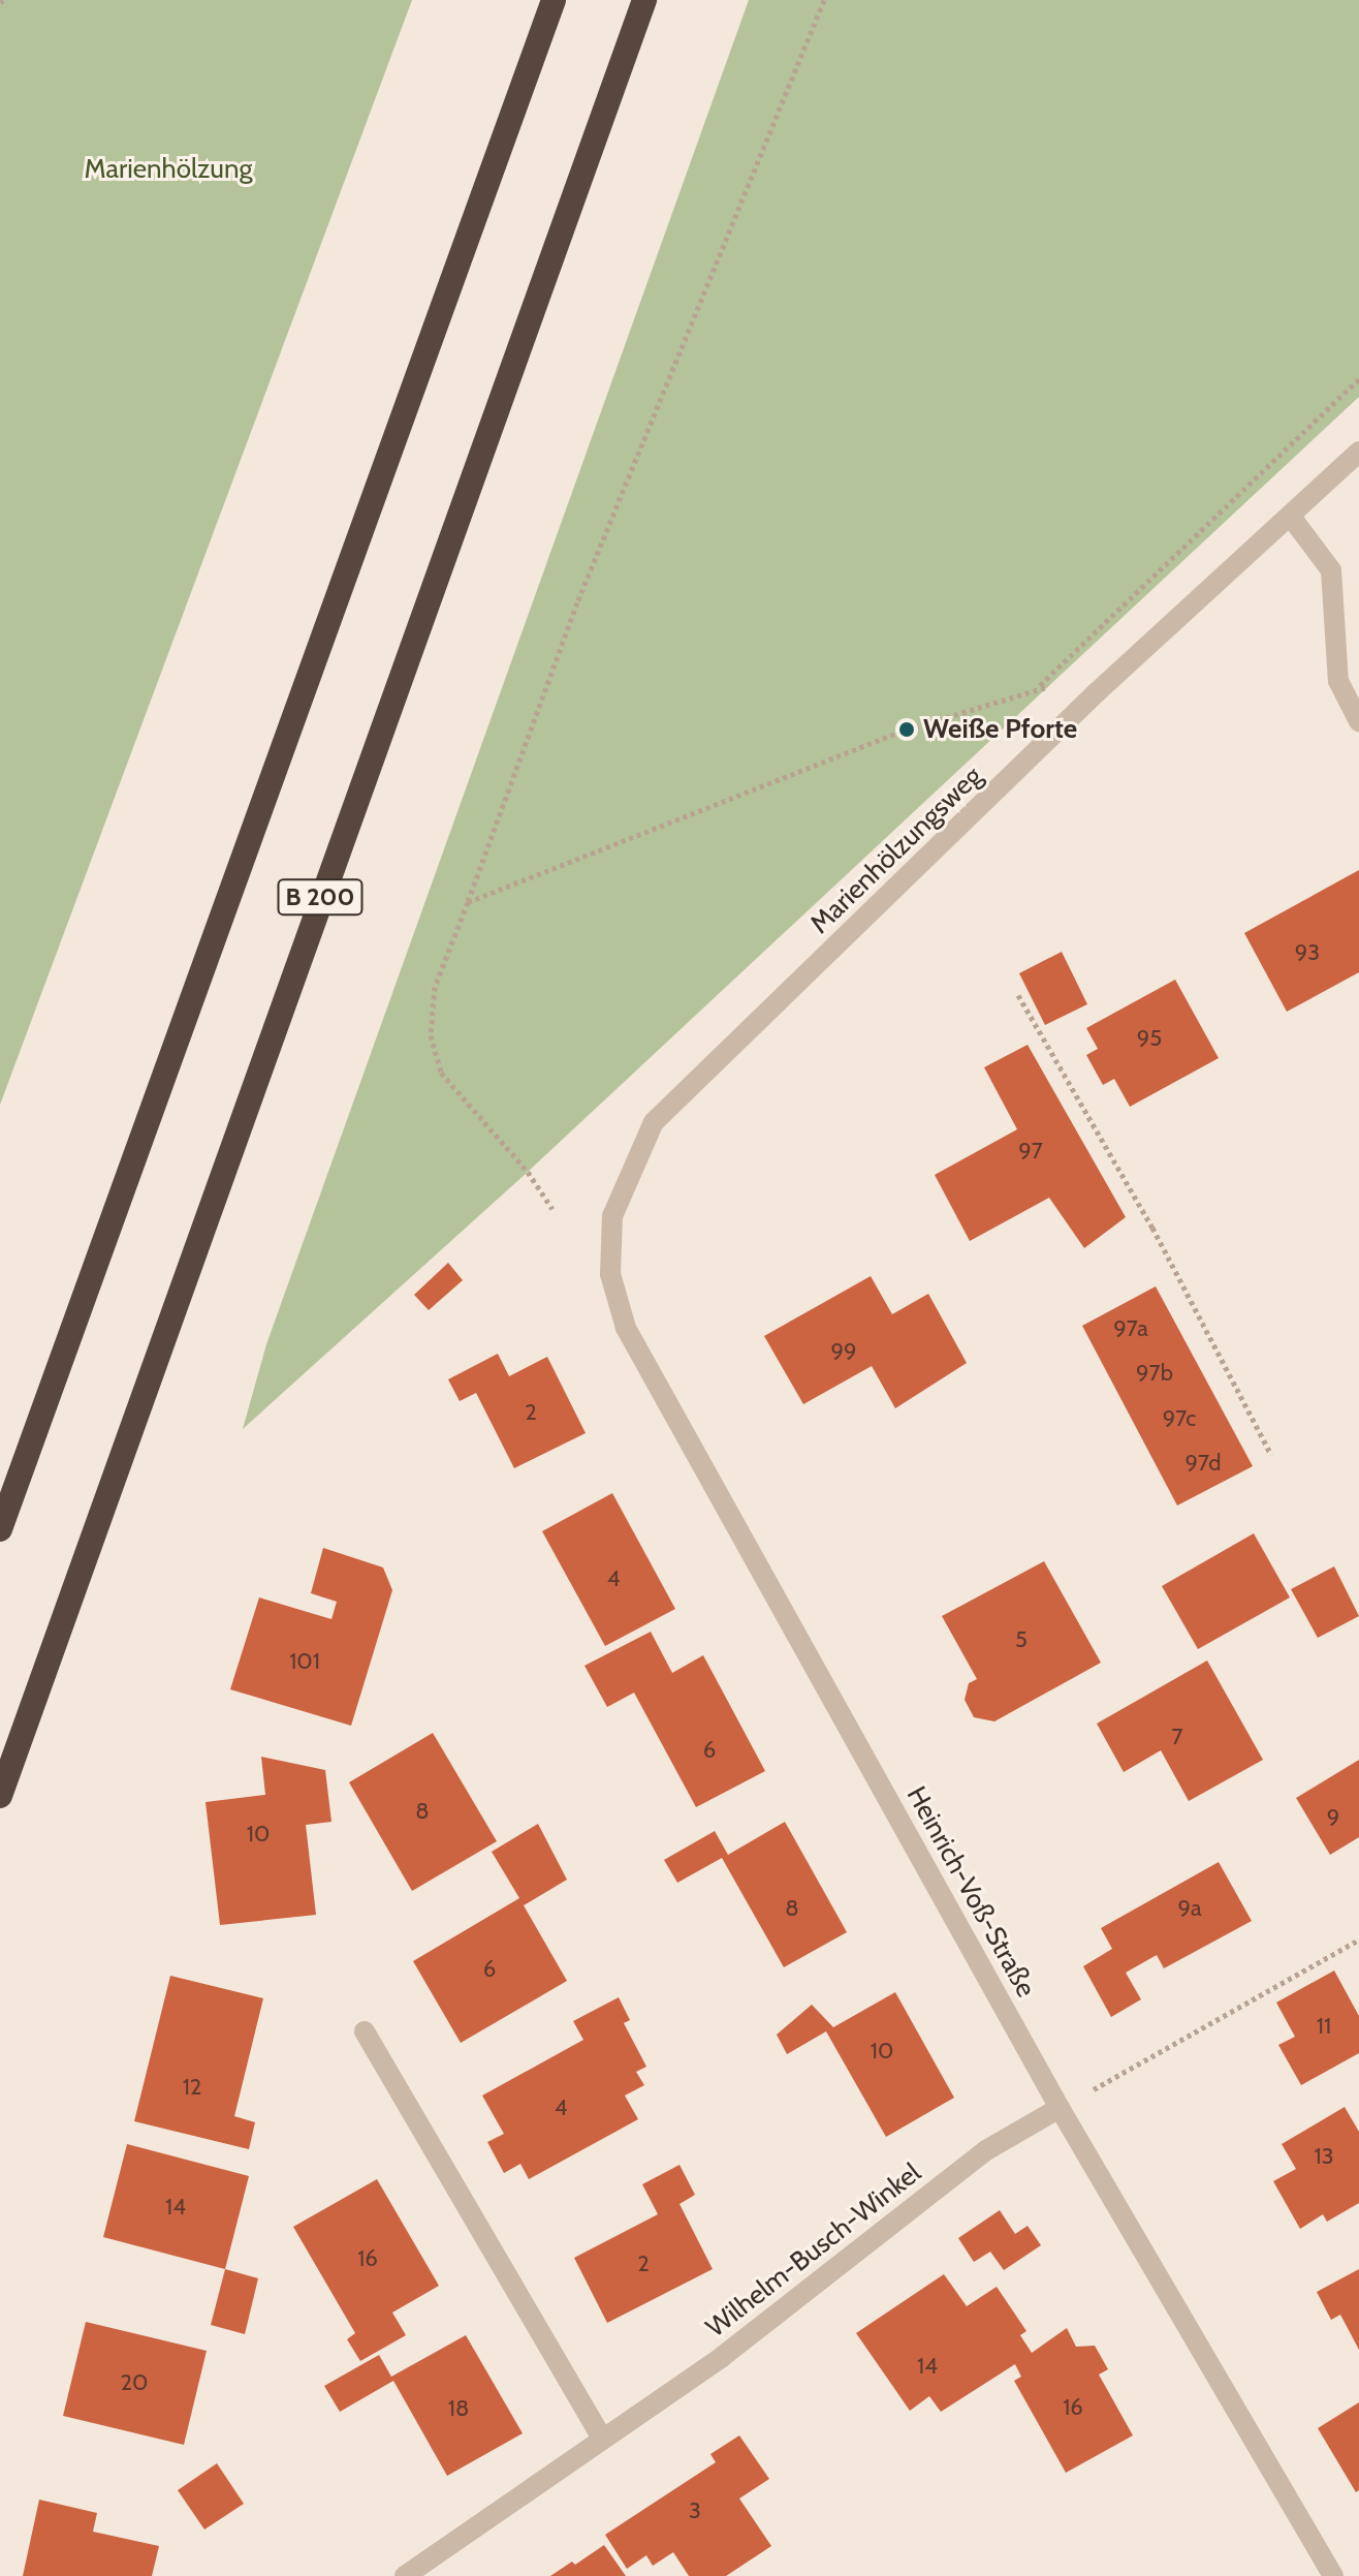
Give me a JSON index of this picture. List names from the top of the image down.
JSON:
{
  "streets": {
    "highway": ["B 200"],
    "street": ["Marienhölzungsweg", "Heinrich-Voß-Straße", "Wilhelm-Busch-Winkel"]
  },
  "crossings": [
    ["Marienhölzungsweg", "Heinrich-Voß-Straße"],
    ["Heinrich-Voß-Straße", "Wilhelm-Busch-Winkel"]
  ],
  "parks": ["Marienhölzung"],
  "places": ["Weiße Pforte"],
  "house_numbers": [
    "93",
    "95",
    "97",
    "97a",
    "99",
    "97b",
    "2",
    "97c",
    "97d",
    "4",
    "5",
    "101",
    "7",
    "6",
    "8",
    "9",
    "10",
    "8",
    "9a",
    "6",
    "11",
    "10",
    "12",
    "4",
    "13",
    "14",
    "16",
    "2",
    "14",
    "20",
    "16",
    "18",
    "3"
  ]
}
